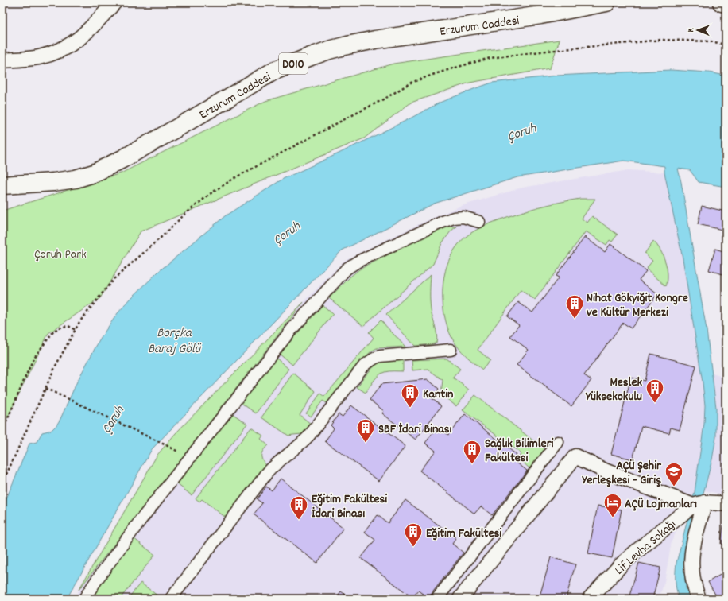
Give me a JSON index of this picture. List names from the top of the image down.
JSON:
{
  "streets": {
    "main road": ["Erzurum Caddesi", "D010"],
    "street": ["Lif Levha Sokağı"]
  },
  "water": ["Çoruh", "Borçka Baraj Gölü"],
  "parks": ["Çoruh Park"],
  "places": {
    "building": [
      "Nihat Gökyiğit Kongre ve Kültür Merkezi",
      "Meslek Yüksekokulu",
      "Kantin",
      "SBF İdari Binası",
      "Sağlık Bilimleri Fakültesi",
      "Eğitim Fakültesi İdari Binası",
      "Eğitim Fakültesi"
    ],
    "school or university": ["AÇÜ Şehir Yerleşkesi - Giriş"],
    "hotel": ["AÇÜ Lojmanları"]
  },
  "north": "left"
}
